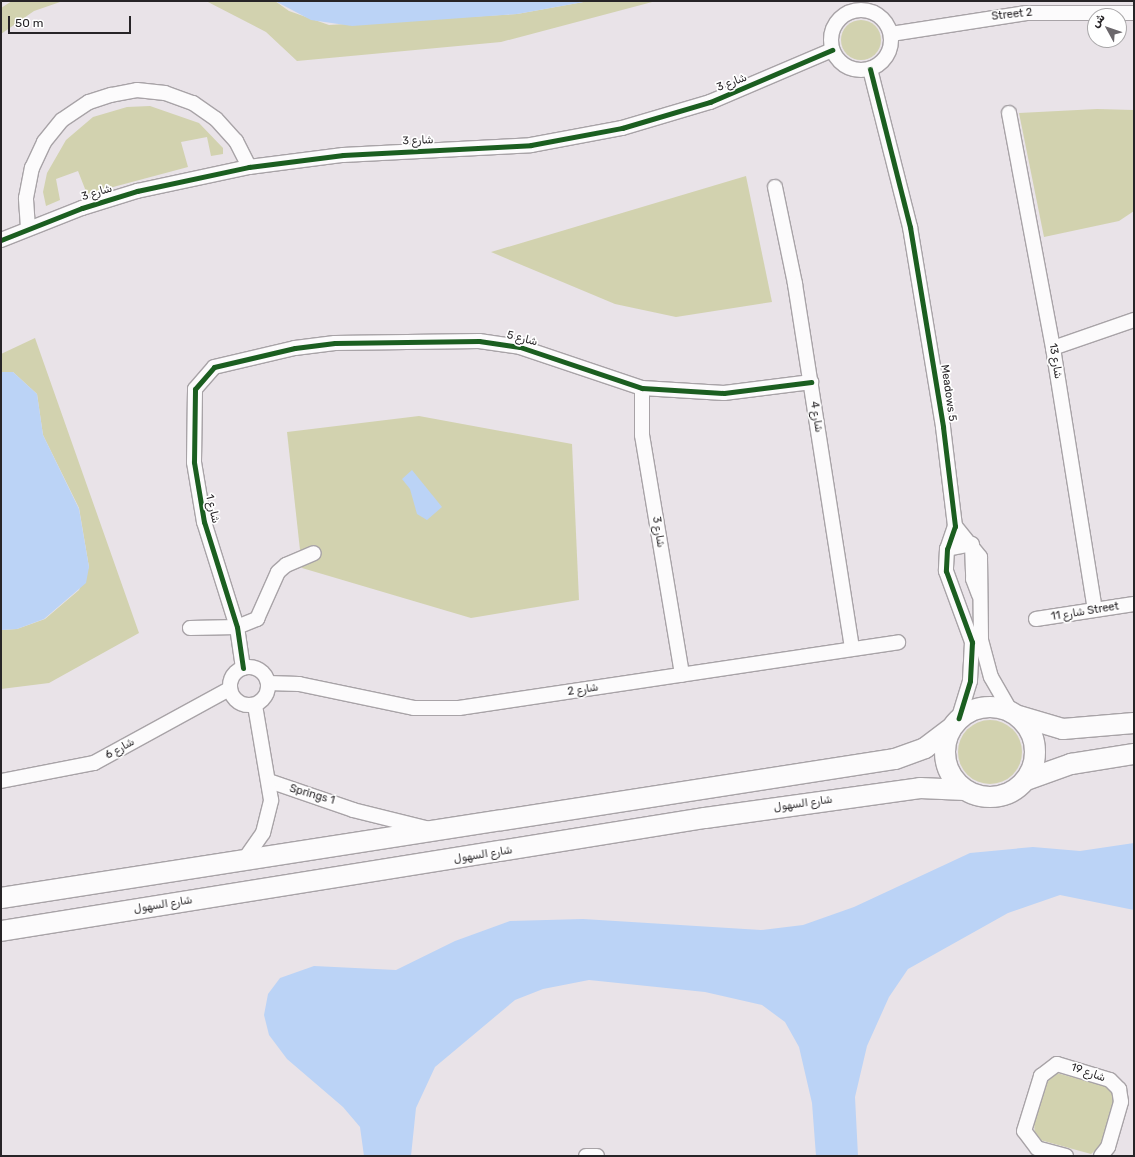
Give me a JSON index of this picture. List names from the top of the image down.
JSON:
{
  "streets": {
    "main road": ["شارع السهول"],
    "street": [
      "Street 2",
      "شارع 3",
      "شارع 5",
      "شارع 13",
      "Meadows 5",
      "شارع 4",
      "شارع 1",
      "شارع 11 Street",
      "شارع 2",
      "شارع 6",
      "Springs 1",
      "شارع 19"
    ]
  },
  "crossings": [
    ["Street 2", "شارع 3"],
    ["Street 2", "Meadows 5"],
    ["شارع 3", "شارع 5"],
    ["شارع 3", "Meadows 5"],
    ["شارع 3", "شارع 2"],
    ["شارع 5", "شارع 4"],
    ["شارع 5", "شارع 1"],
    ["شارع 13", "شارع 11 Street"],
    ["Meadows 5", "شارع السهول"],
    ["شارع 4", "شارع 2"],
    ["شارع 1", "شارع 2"],
    ["شارع 1", "شارع 6"],
    ["شارع 2", "شارع 6"]
  ],
  "scale_bar": "50 m",
  "north": "top left"
}
